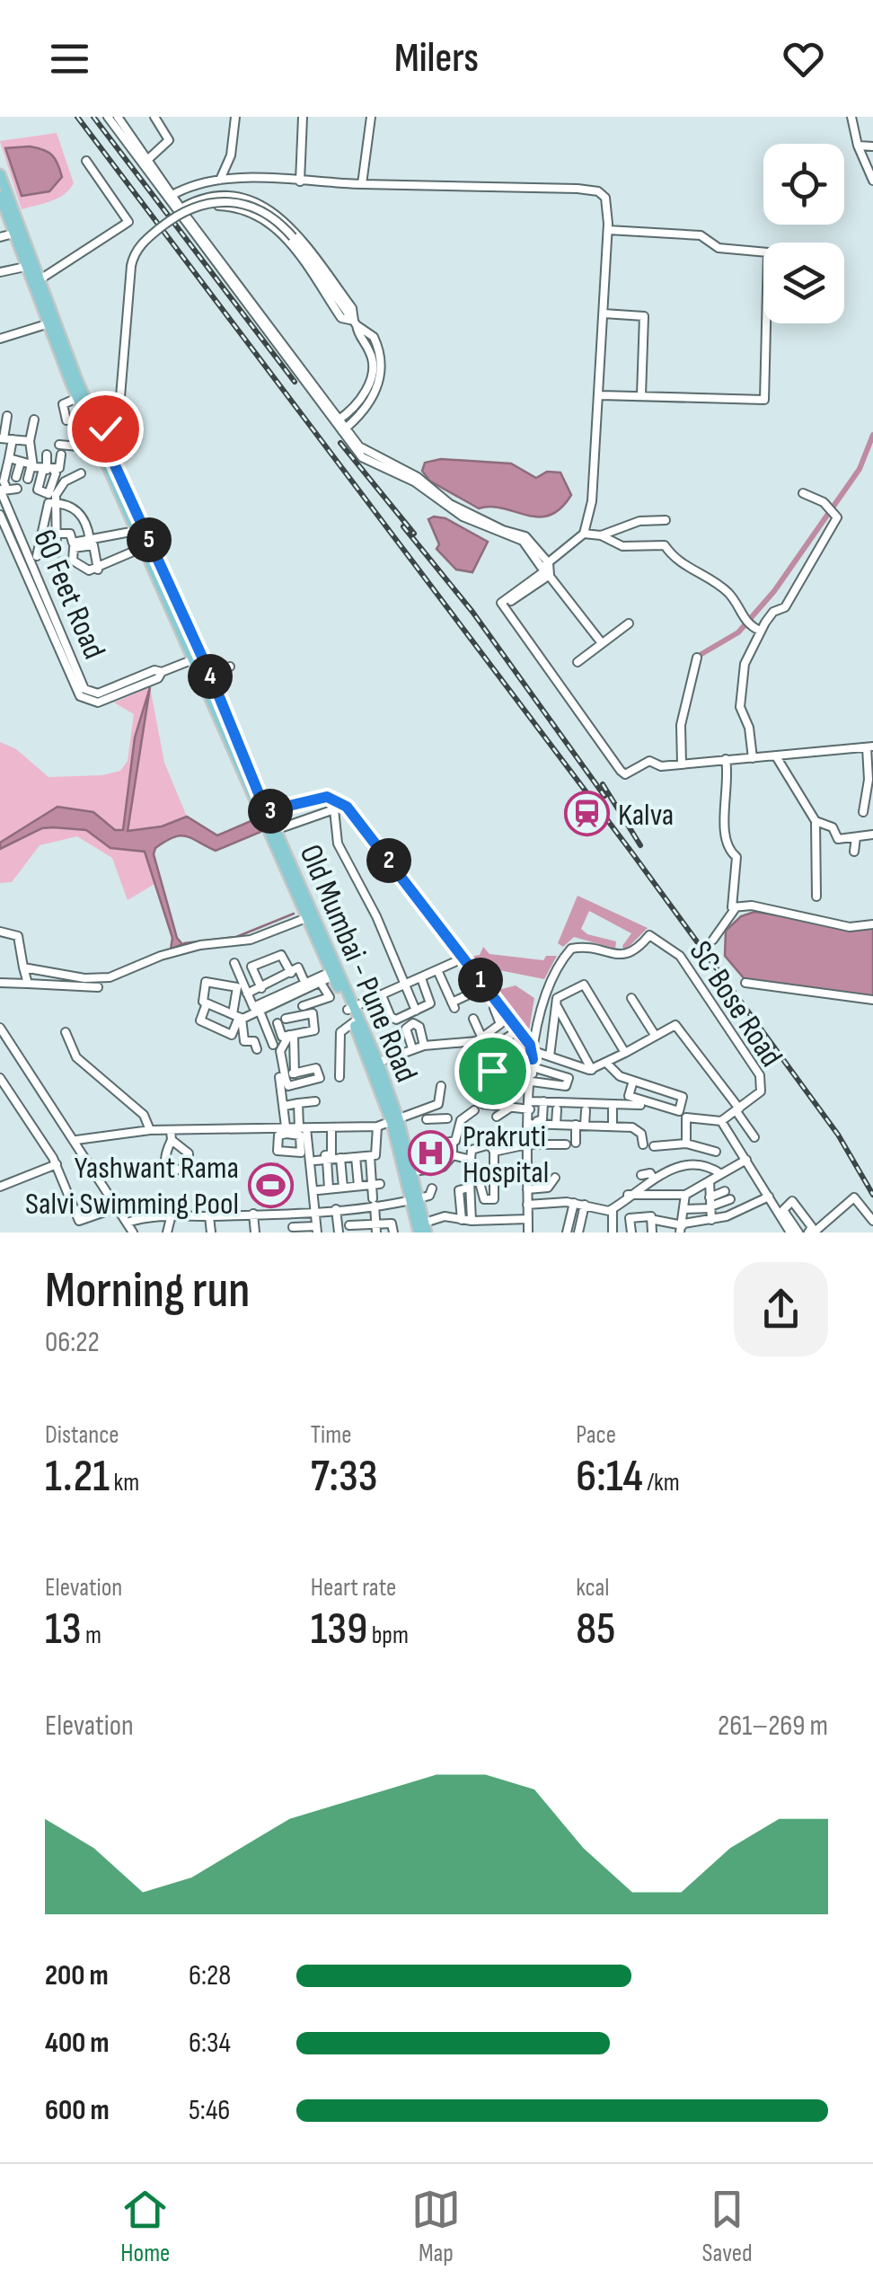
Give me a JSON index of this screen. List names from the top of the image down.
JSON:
{
  "streets": {
    "main road": ["Old Mumbai - Pune Road"],
    "street": ["60 Feet Road", "SC Bose Road"]
  },
  "crossings": [
    ["60 Feet Road", "Old Mumbai - Pune Road"]
  ],
  "places": {
    "station": ["Kalva"],
    "hospital": ["Prakruti Hospital"],
    "sports": ["Yashwant Rama Salvi Swimming Pool"]
  },
  "page": {
    "header": "Milers",
    "pins": [
      "5",
      "4",
      "3",
      "2",
      "1"
    ],
    "heading": ["Morning run", "06:22"],
    "stats": [
      ["Distance", "1.21 km"],
      ["Time", "7:33"],
      ["Pace", "6:14 /km"],
      ["Elevation", "13 m"],
      ["Heart rate", "139 bpm"],
      ["kcal", "85"]
    ],
    "chart": ["Elevation", "261–269 m"],
    "list": [
      {
        "name": "200 m",
        "note": "6:28"
      },
      {
        "name": "400 m",
        "note": "6:34"
      },
      {
        "name": "600 m",
        "note": "5:46"
      }
    ],
    "tabs": ["Home", "Map", "Saved"]
  }
}
